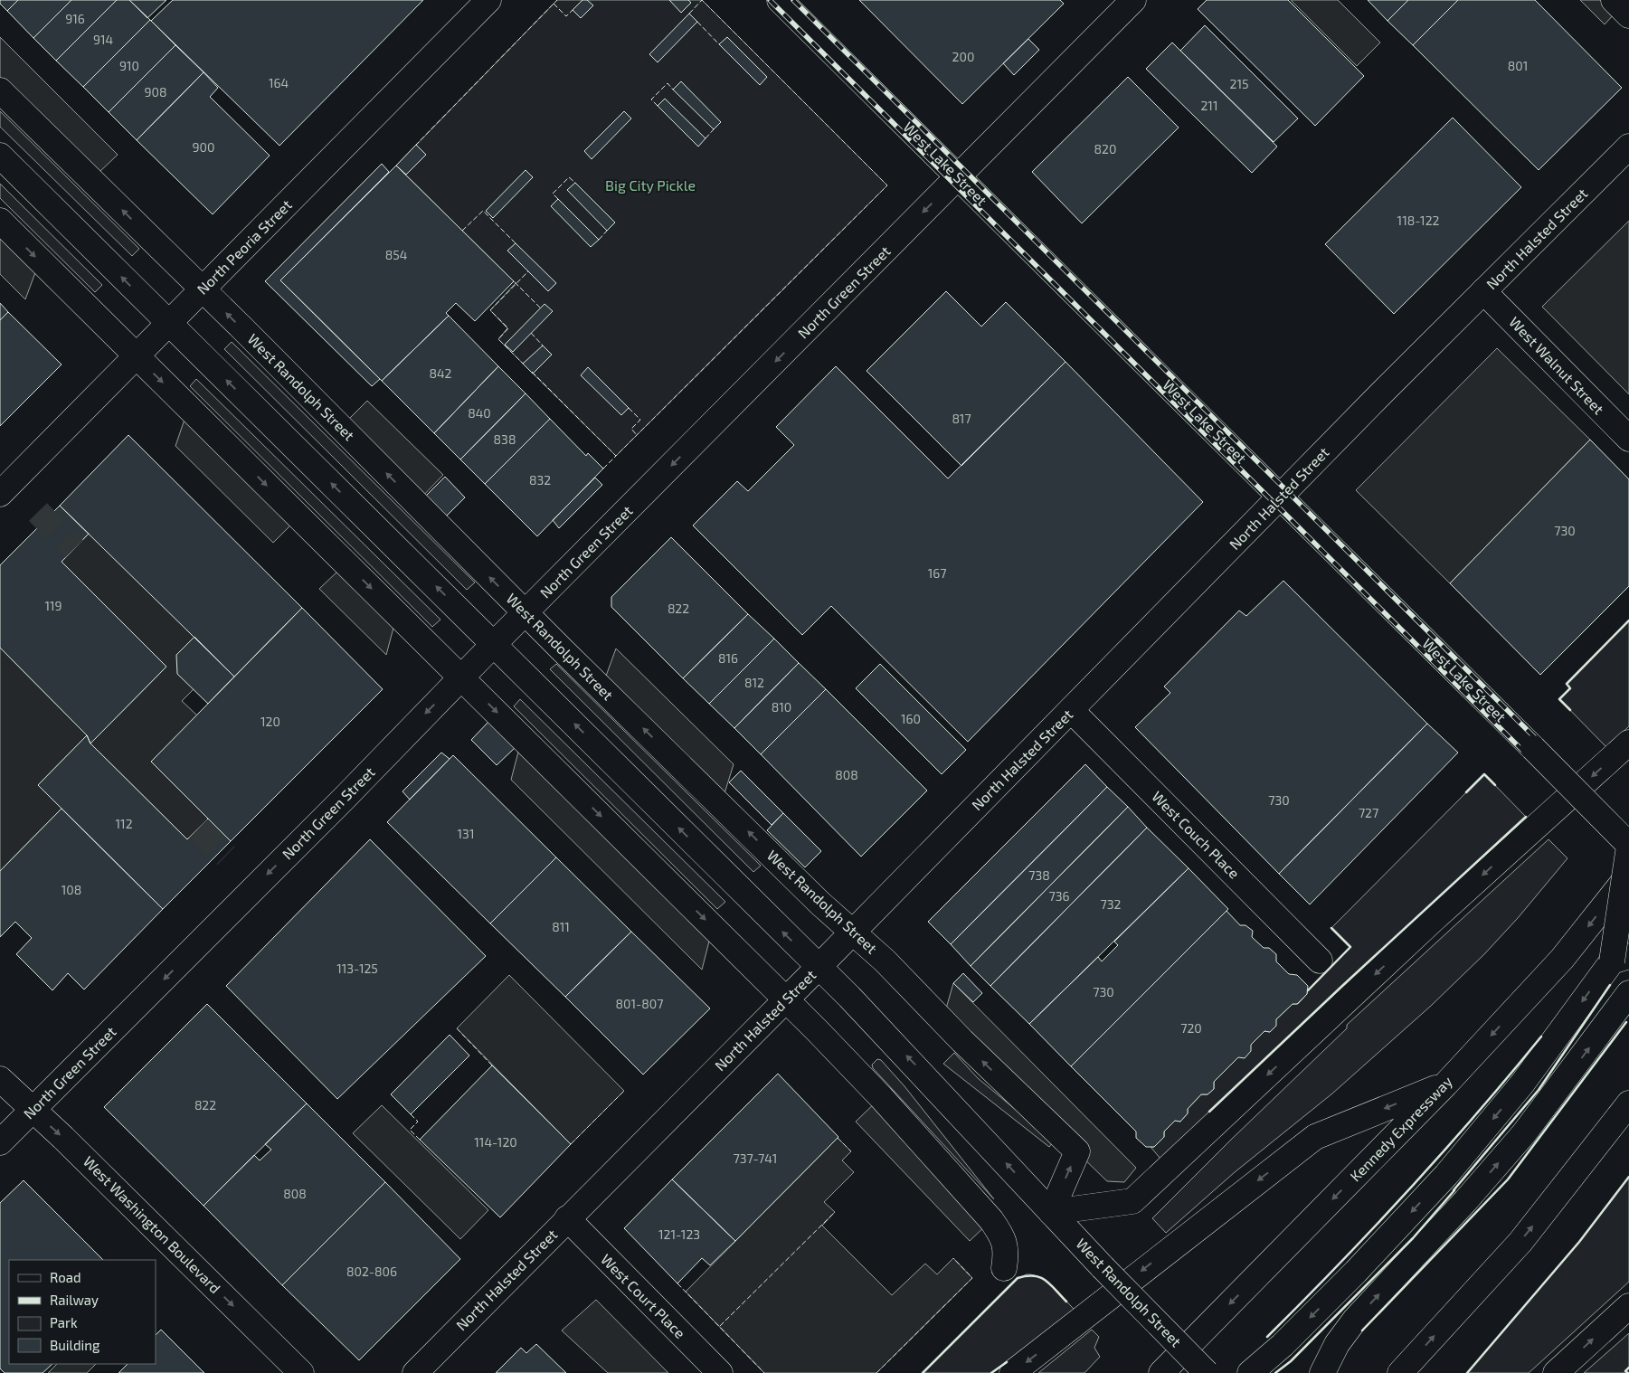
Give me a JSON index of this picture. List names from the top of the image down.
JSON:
{
  "streets": {
    "main road": [
      "West Lake Street",
      "North Halsted Street",
      "North Peoria Street",
      "North Green Street",
      "West Walnut Street",
      "West Randolph Street",
      "West Couch Place",
      "Kennedy Expressway",
      "West Washington Boulevard",
      "West Court Place"
    ]
  },
  "crossings": [
    ["West Lake Street", "North Halsted Street"],
    ["West Lake Street", "North Green Street"],
    ["North Halsted Street", "West Walnut Street"],
    ["North Halsted Street", "West Randolph Street"],
    ["North Halsted Street", "West Couch Place"],
    ["North Halsted Street", "West Court Place"],
    ["North Peoria Street", "West Randolph Street"],
    ["North Green Street", "West Randolph Street"],
    ["North Green Street", "West Washington Boulevard"]
  ],
  "one_way": ["North Green Street", "West Washington Boulevard"],
  "parks": ["Big City Pickle"],
  "house_numbers": [
    "916",
    "914",
    "200",
    "910",
    "801",
    "164",
    "215",
    "908",
    "211",
    "900",
    "820",
    "118-122",
    "854",
    "842",
    "840",
    "817",
    "838",
    "832",
    "730",
    "167",
    "119",
    "822",
    "816",
    "812",
    "810",
    "160",
    "120",
    "808",
    "730",
    "727",
    "112",
    "131",
    "738",
    "108",
    "736",
    "732",
    "811",
    "113-125",
    "730",
    "801-807",
    "720",
    "822",
    "114-120",
    "737-741",
    "808",
    "121-123",
    "802-806"
  ],
  "legend": [
    "Road",
    "Railway",
    "Park",
    "Building"
  ]
}
